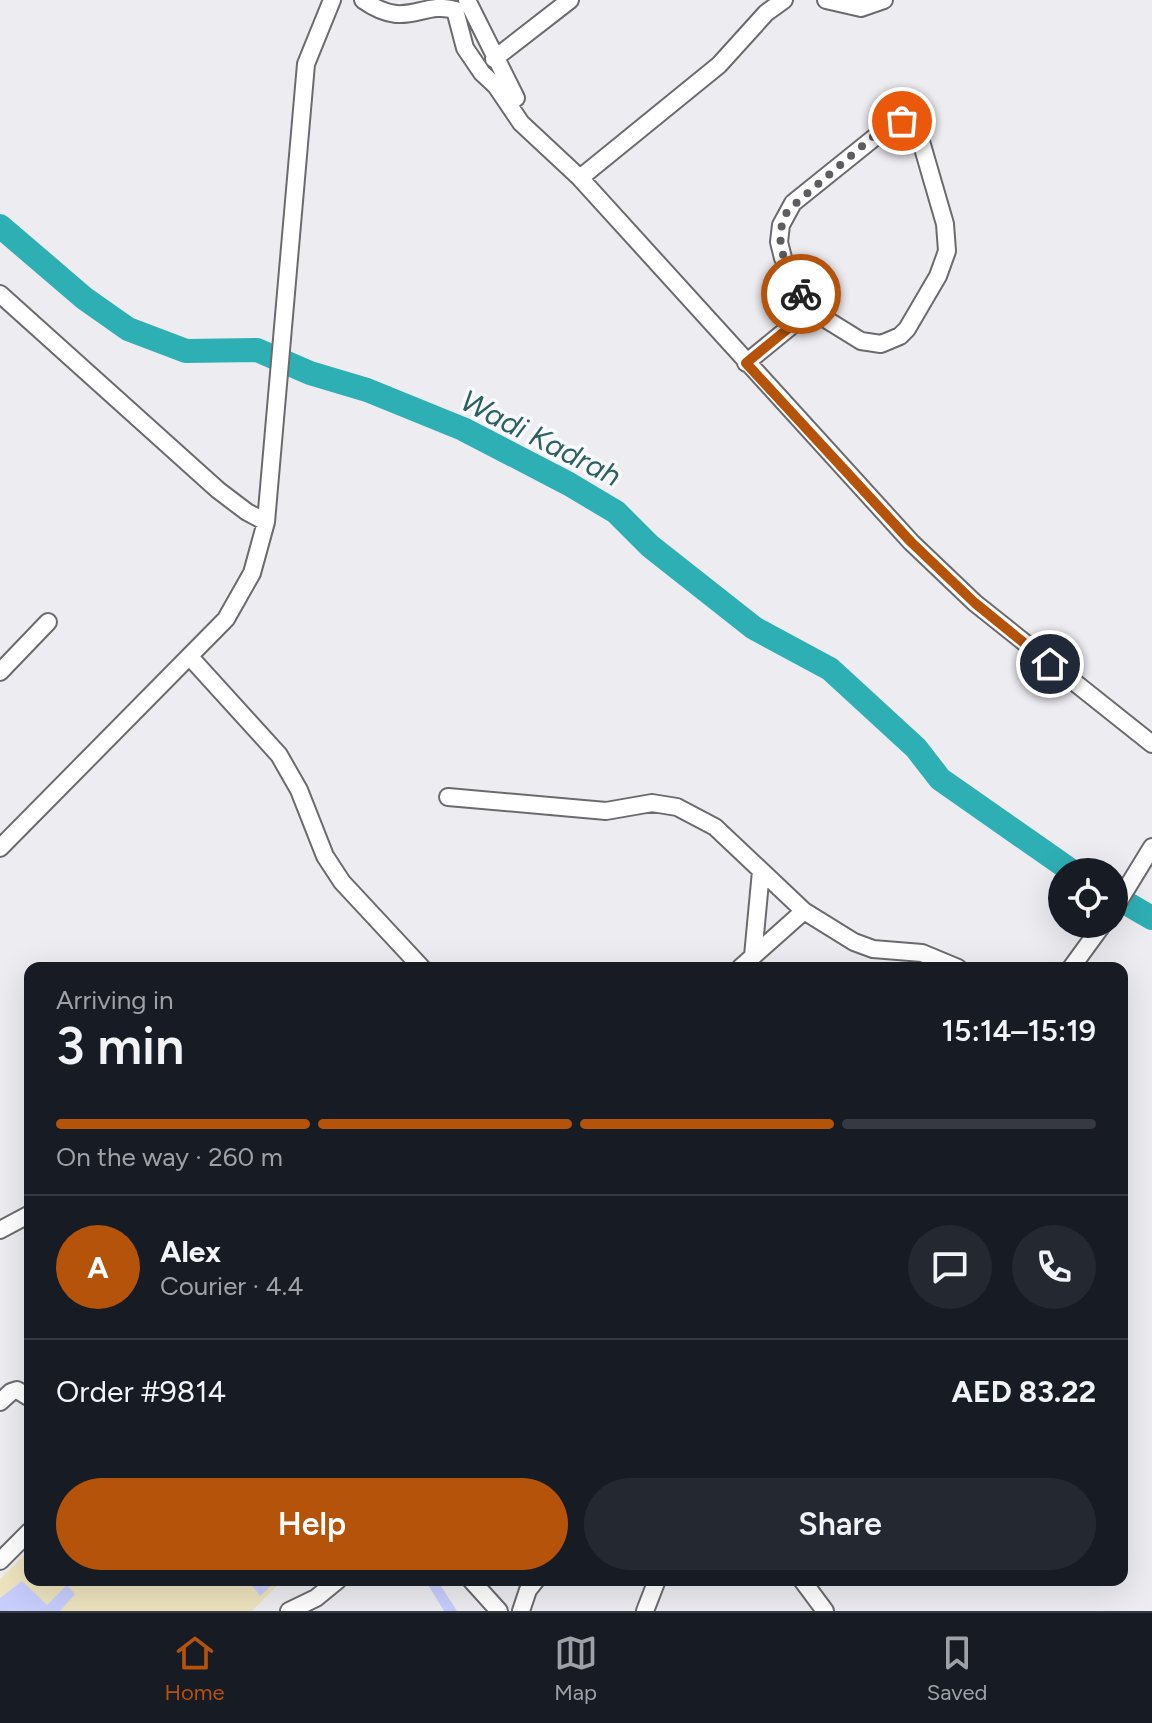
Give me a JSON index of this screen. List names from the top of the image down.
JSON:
{
  "water": ["Wadi Kadrah"],
  "page": {
    "heading": ["3 min", "Arriving in", "15:14–15:19"],
    "panel": [
      "Alex",
      "Courier · 4.4",
      "Order #9814",
      "AED 83.22"
    ],
    "bar": "On the way · 260 m",
    "round": "A",
    "buttons": ["Help", "Share"],
    "tabs": ["Home", "Map", "Saved"]
  }
}
